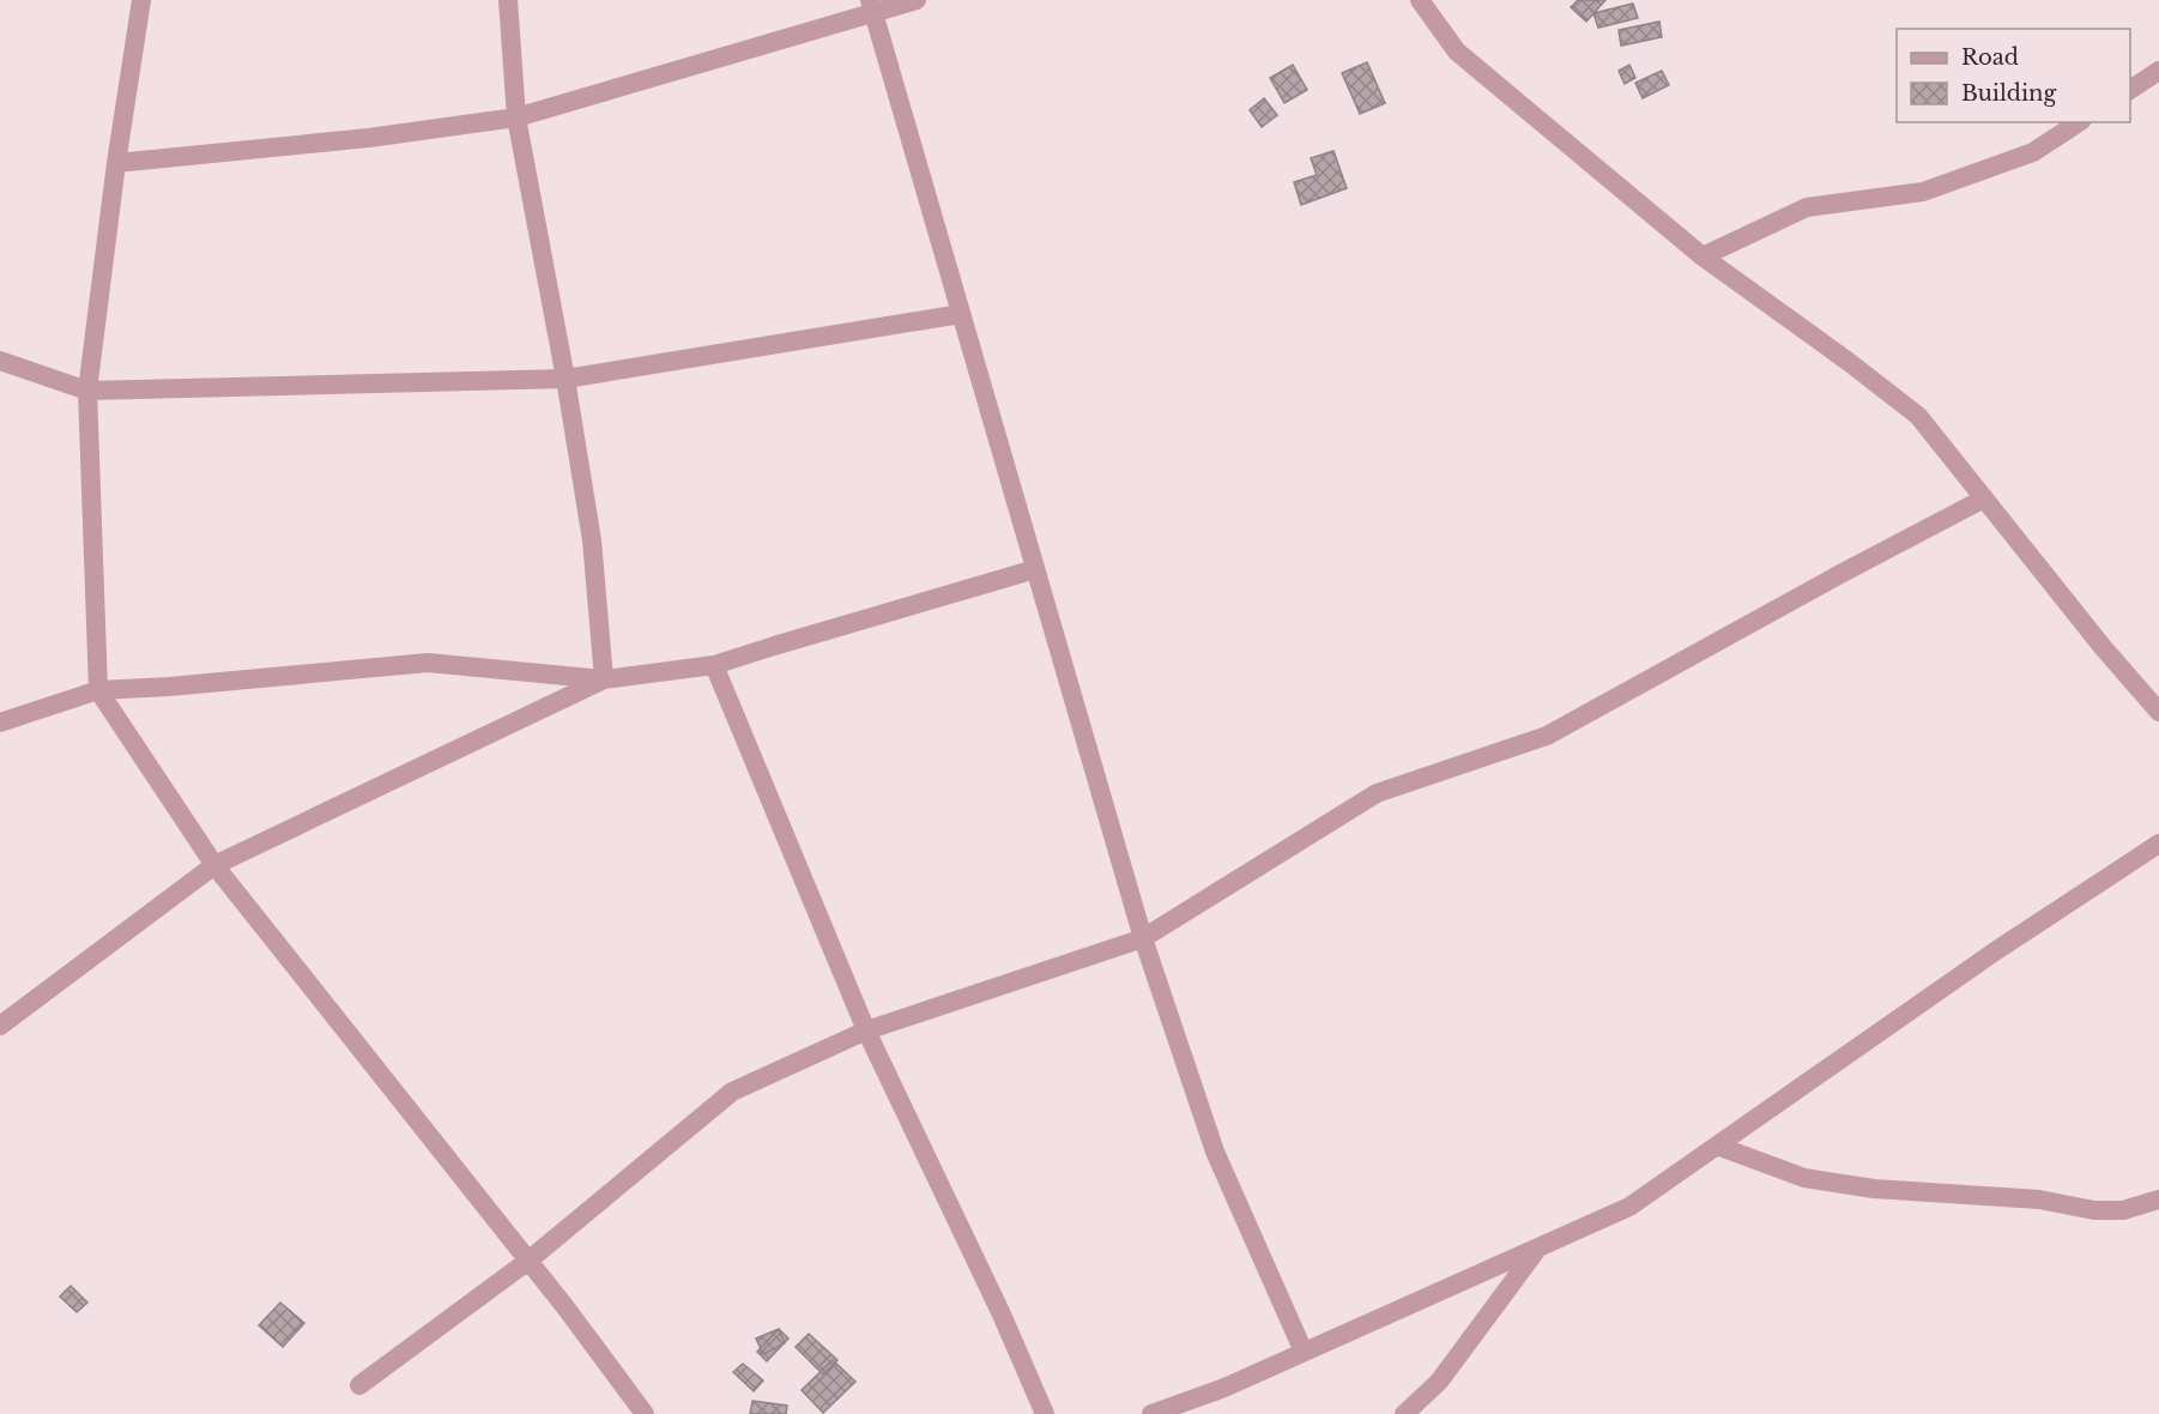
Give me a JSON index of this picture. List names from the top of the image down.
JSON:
{
  "legend": ["Road", "Building"]
}
